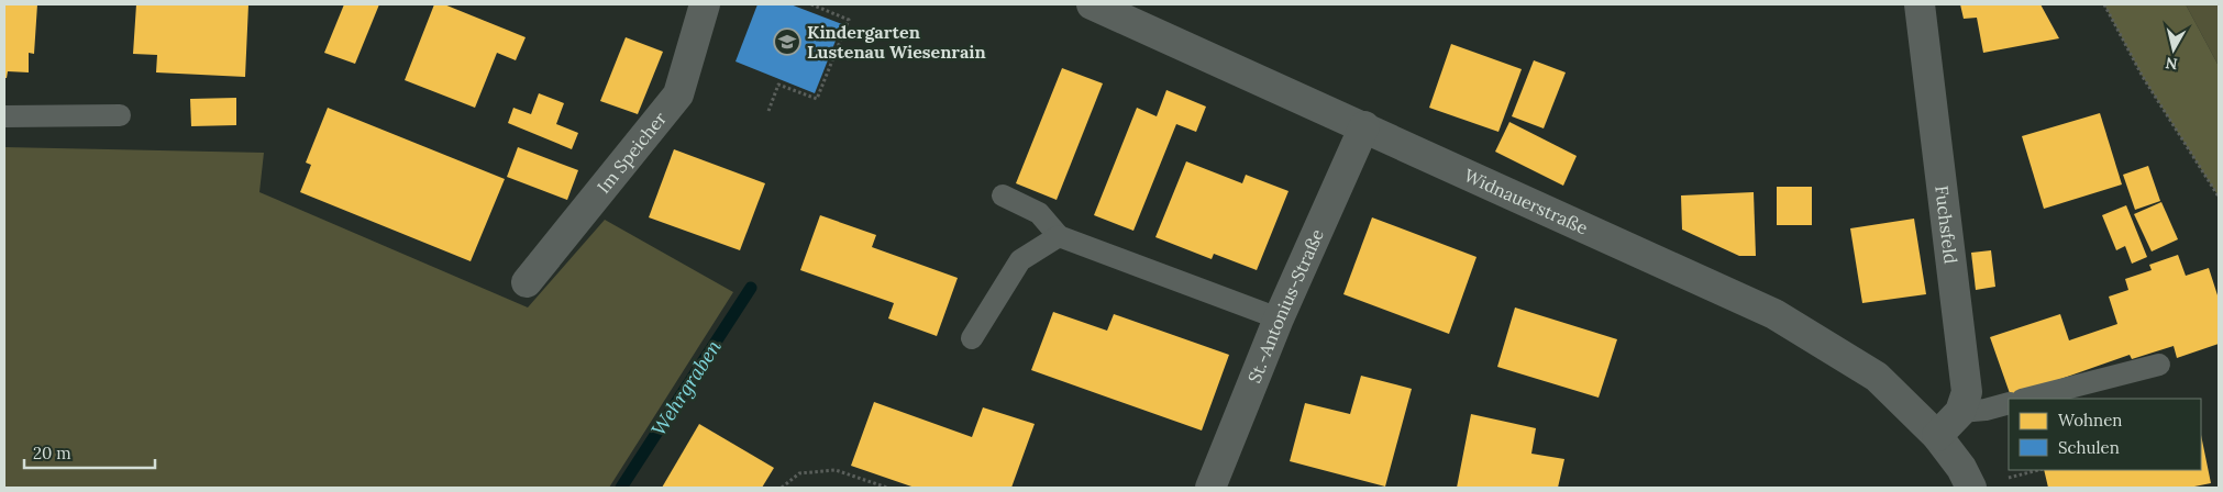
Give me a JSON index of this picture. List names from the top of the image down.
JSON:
{
  "streets": {
    "street": [
      "Im Speicher",
      "Widnauerstraße",
      "Fuchsfeld",
      "St.-Antonius-Straße"
    ]
  },
  "crossings": [
    ["Widnauerstraße", "St.-Antonius-Straße"]
  ],
  "water": ["Wehrgraben"],
  "places": {
    "school or university": ["Kindergarten Lustenau Wiesenrain"]
  },
  "legend": ["Wohnen", "Schulen"],
  "scale_bar": "20 m",
  "north": "bottom"
}
